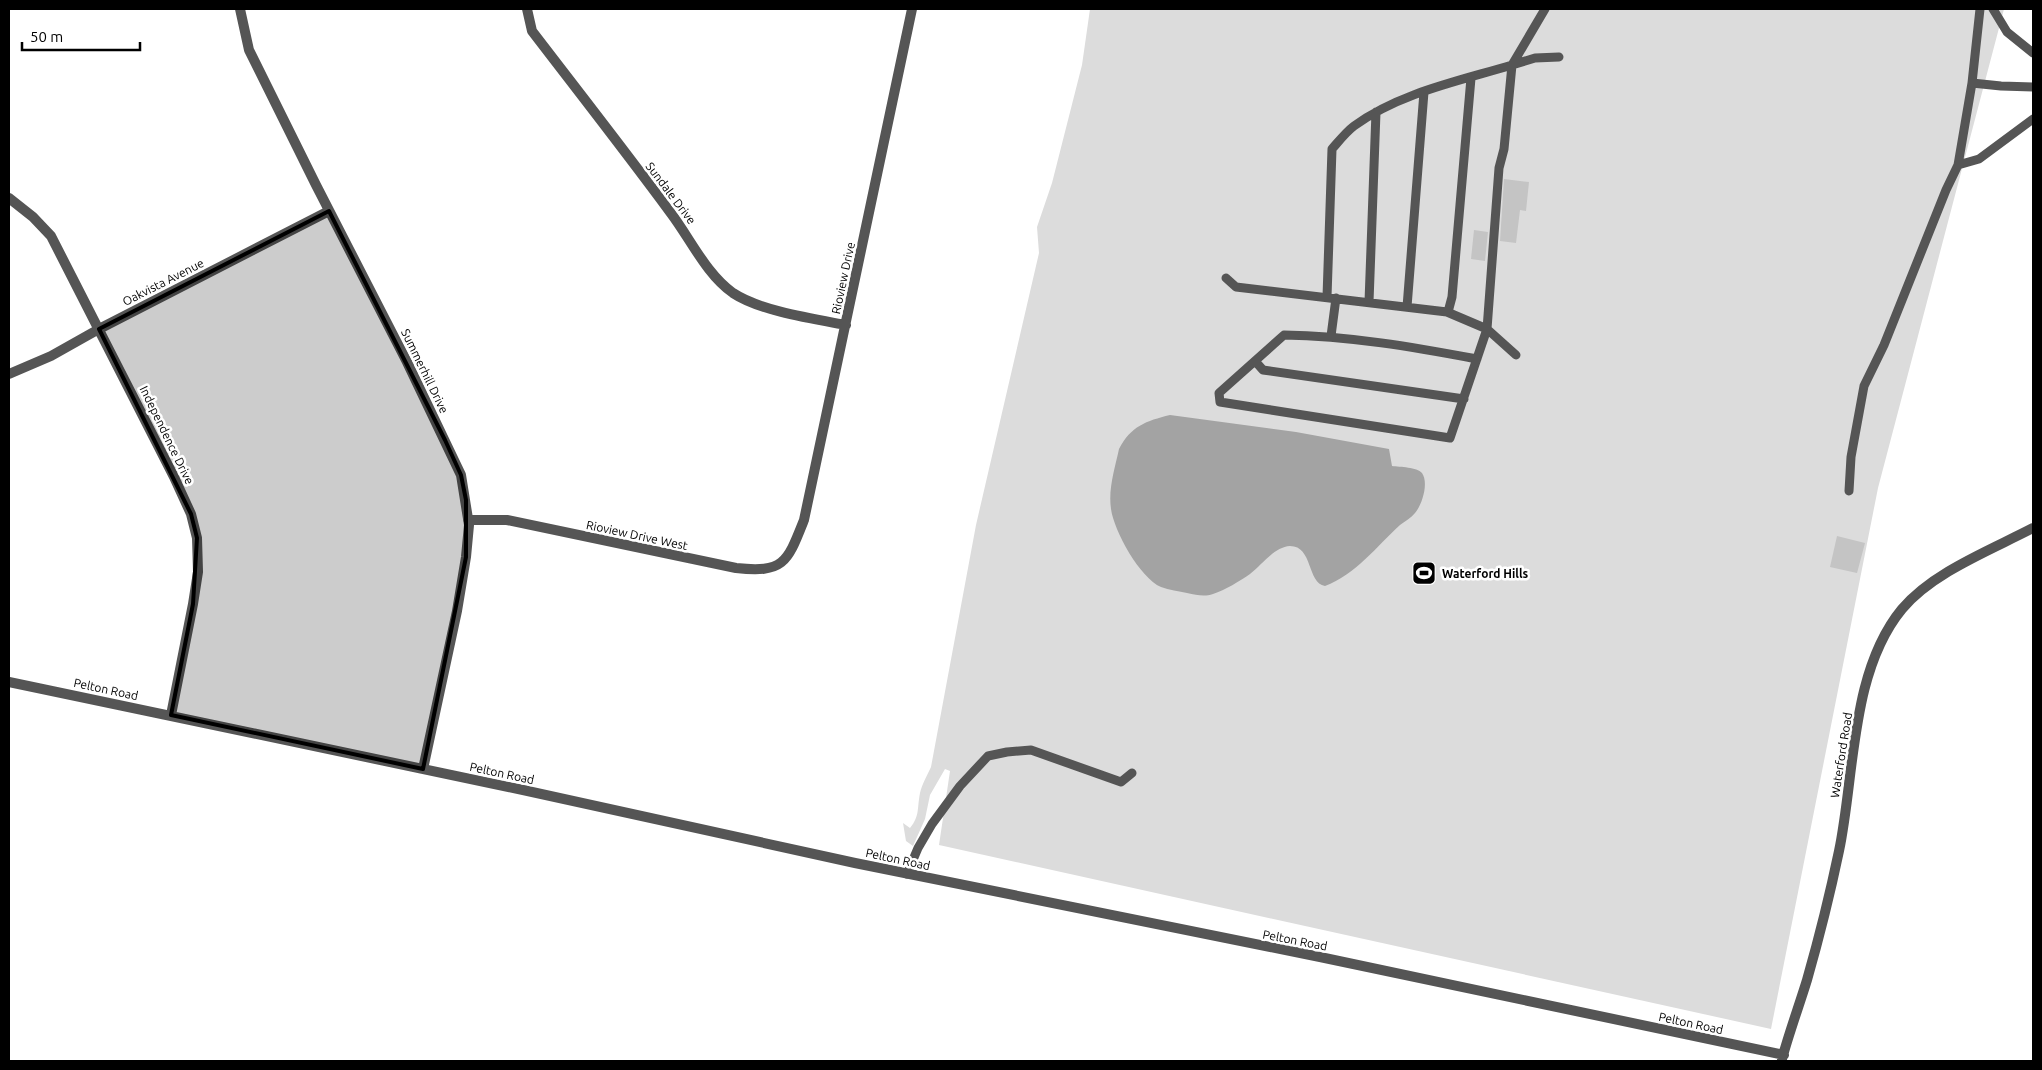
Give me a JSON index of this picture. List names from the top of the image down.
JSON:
{
  "streets": {
    "street": [
      "Sundale Drive",
      "Rioview Drive",
      "Oakvista Avenue",
      "Summerhill Drive",
      "Independence Drive",
      "Rioview Drive West",
      "Pelton Road",
      "Waterford Road"
    ]
  },
  "crossings": [
    ["Sundale Drive", "Rioview Drive"],
    ["Rioview Drive", "Rioview Drive West"],
    ["Oakvista Avenue", "Summerhill Drive"],
    ["Oakvista Avenue", "Independence Drive"],
    ["Summerhill Drive", "Rioview Drive West"],
    ["Summerhill Drive", "Pelton Road"],
    ["Independence Drive", "Pelton Road"],
    ["Pelton Road", "Waterford Road"]
  ],
  "places": {
    "sports": ["Waterford Hills"]
  },
  "scale_bar": "50 m"
}
